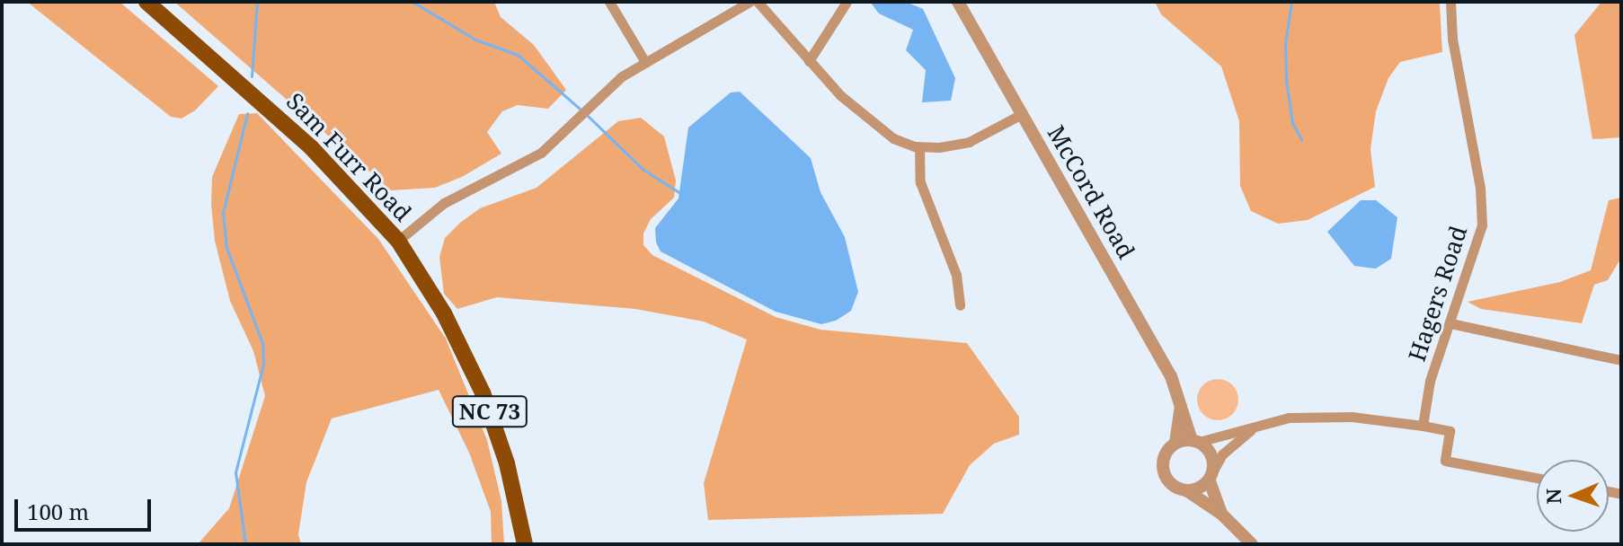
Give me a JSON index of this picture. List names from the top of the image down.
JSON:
{
  "streets": {
    "main road": ["Sam Furr Road", "NC 73"],
    "street": ["McCord Road", "Hagers Road"]
  },
  "scale_bar": "100 m",
  "north": "left"
}
